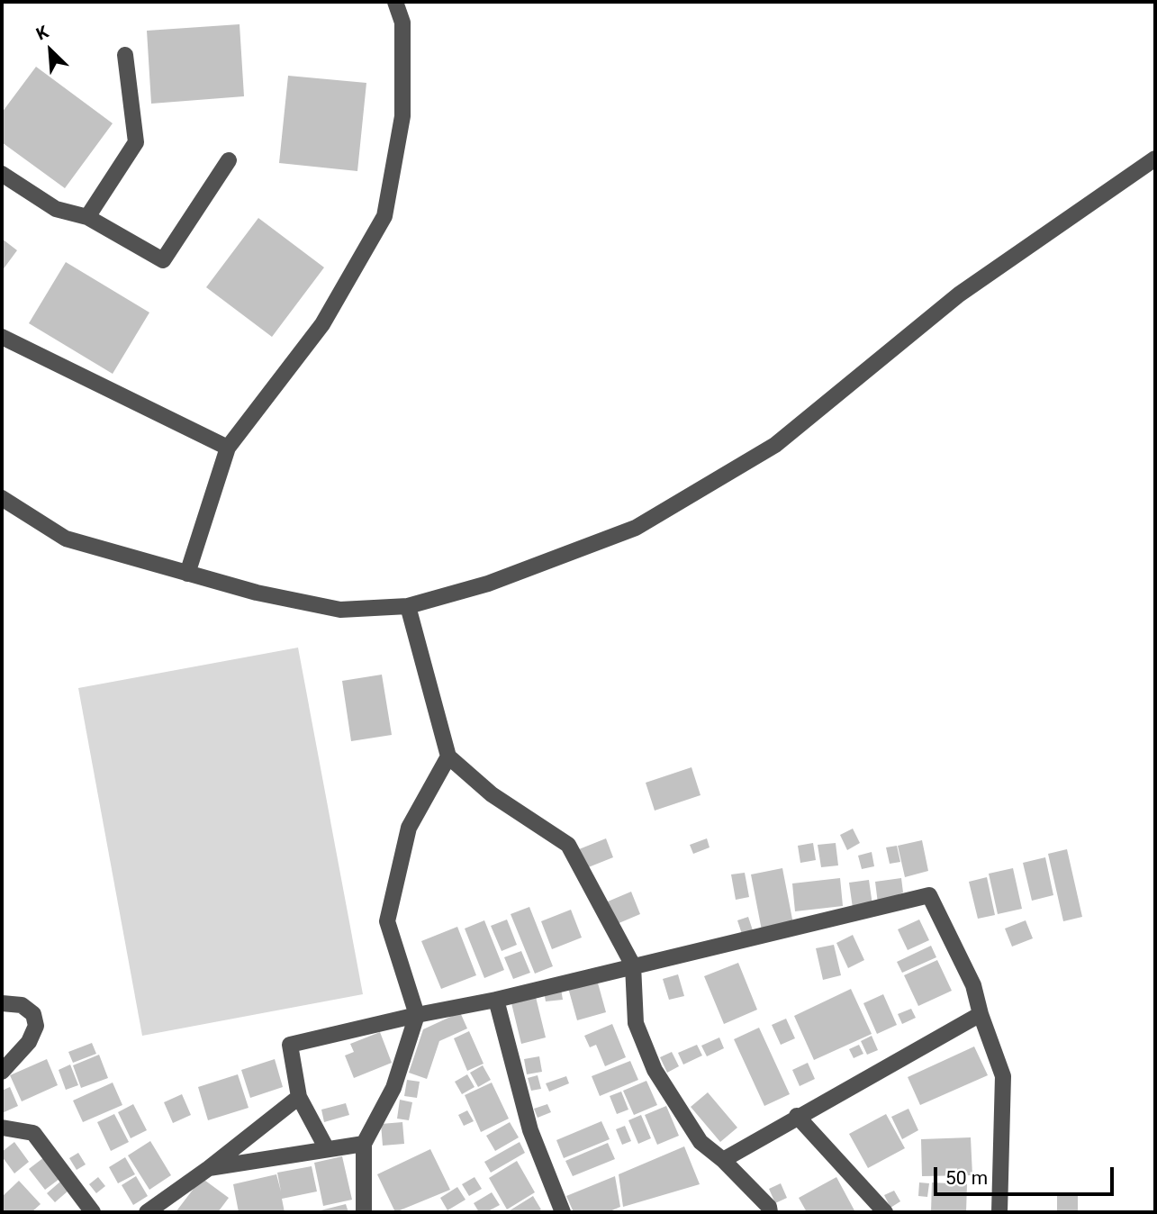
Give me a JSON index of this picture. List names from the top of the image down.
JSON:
{
  "scale_bar": "50 m",
  "north": "top left"
}
